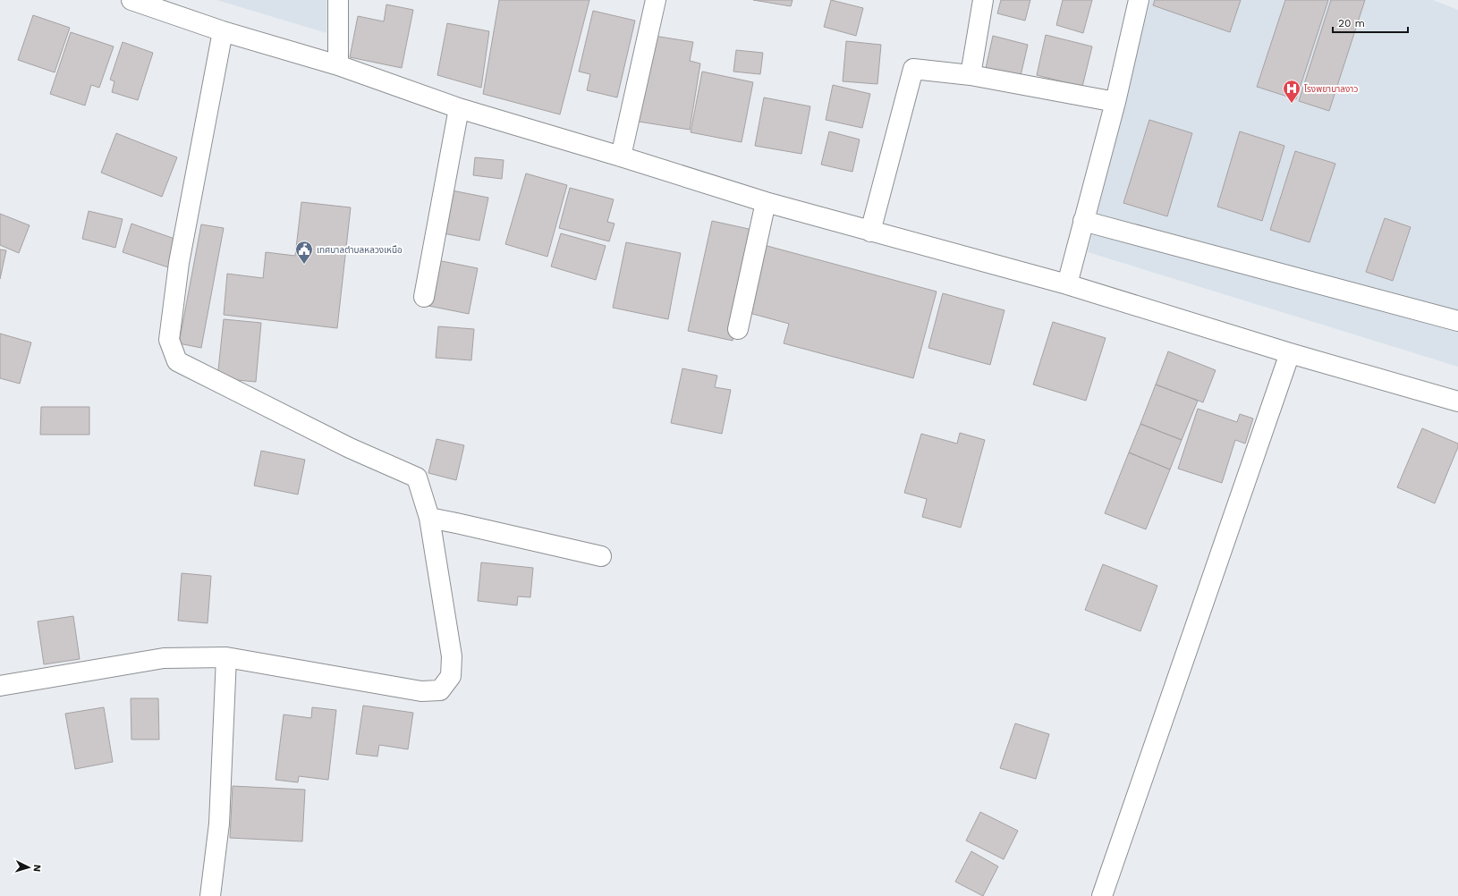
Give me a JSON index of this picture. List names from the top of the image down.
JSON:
{
  "places": {
    "hospital": ["โรงพยาบาลงาว"],
    "public building": ["เทศบาลตำบลหลวงเหนือ"]
  },
  "scale_bar": "20 m",
  "north": "right"
}
